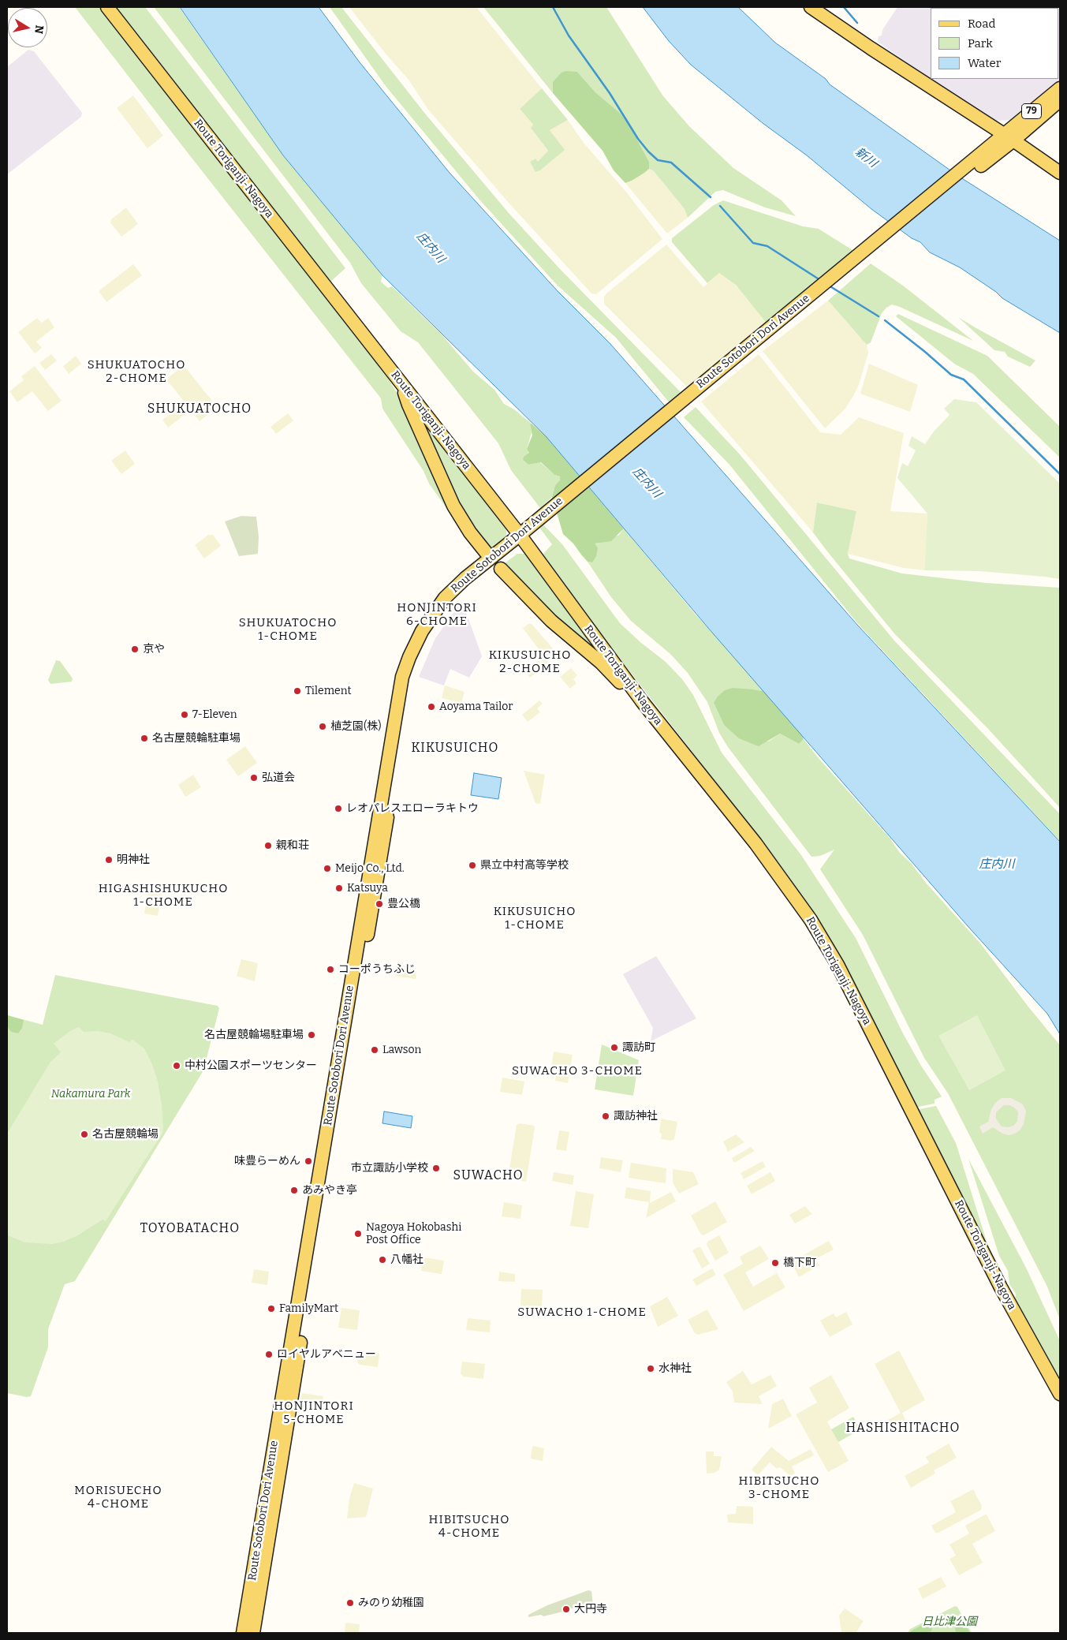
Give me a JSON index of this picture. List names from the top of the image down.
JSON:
{
  "streets": {
    "main road": ["79", "Route Toriganji-Nagoya", "Route Sotobori Dori Avenue"]
  },
  "crossings": [
    ["79", "Route Sotobori Dori Avenue"],
    ["Route Toriganji-Nagoya", "Route Sotobori Dori Avenue"]
  ],
  "districts": [
    "SHUKUATOCHO 2-CHOME",
    "SHUKUATOCHO",
    "HONJINTORI 6-CHOME",
    "SHUKUATOCHO 1-CHOME",
    "KIKUSUICHO 2-CHOME",
    "KIKUSUICHO",
    "HIGASHISHUKUCHO 1-CHOME",
    "KIKUSUICHO 1-CHOME",
    "SUWACHO 3-CHOME",
    "SUWACHO",
    "TOYOBATACHO",
    "SUWACHO 1-CHOME",
    "HONJINTORI 5-CHOME",
    "HASHISHITACHO",
    "HIBITSUCHO 3-CHOME",
    "MORISUECHO 4-CHOME",
    "HIBITSUCHO 4-CHOME"
  ],
  "water": ["新川", "庄内川"],
  "parks": ["Nakamura Park", "日比津公園"],
  "places": [
    "京や",
    "Tilement",
    "Aoyama Tailor",
    "7-Eleven",
    "植芝園(株)",
    "名古屋競輪駐車場",
    "弘道会",
    "レオパレスエローラキトウ",
    "親和荘",
    "明神社",
    "県立中村高等学校",
    "Meijo Co., Ltd.",
    "Katsuya",
    "豊公橋",
    "コーポうちふじ",
    "名古屋競輪場駐車場",
    "諏訪町",
    "Lawson",
    "中村公園スポーツセンター",
    "諏訪神社",
    "名古屋競輪場",
    "味豊らーめん",
    "市立諏訪小学校",
    "あみやき亭",
    "Nagoya Hokobashi Post Office",
    "八幡社",
    "橋下町",
    "FamilyMart",
    "ロイヤルアベニュー",
    "水神社",
    "みのり幼稚園",
    "大円寺"
  ],
  "legend": ["Road", "Park", "Water"],
  "north": "right"
}
